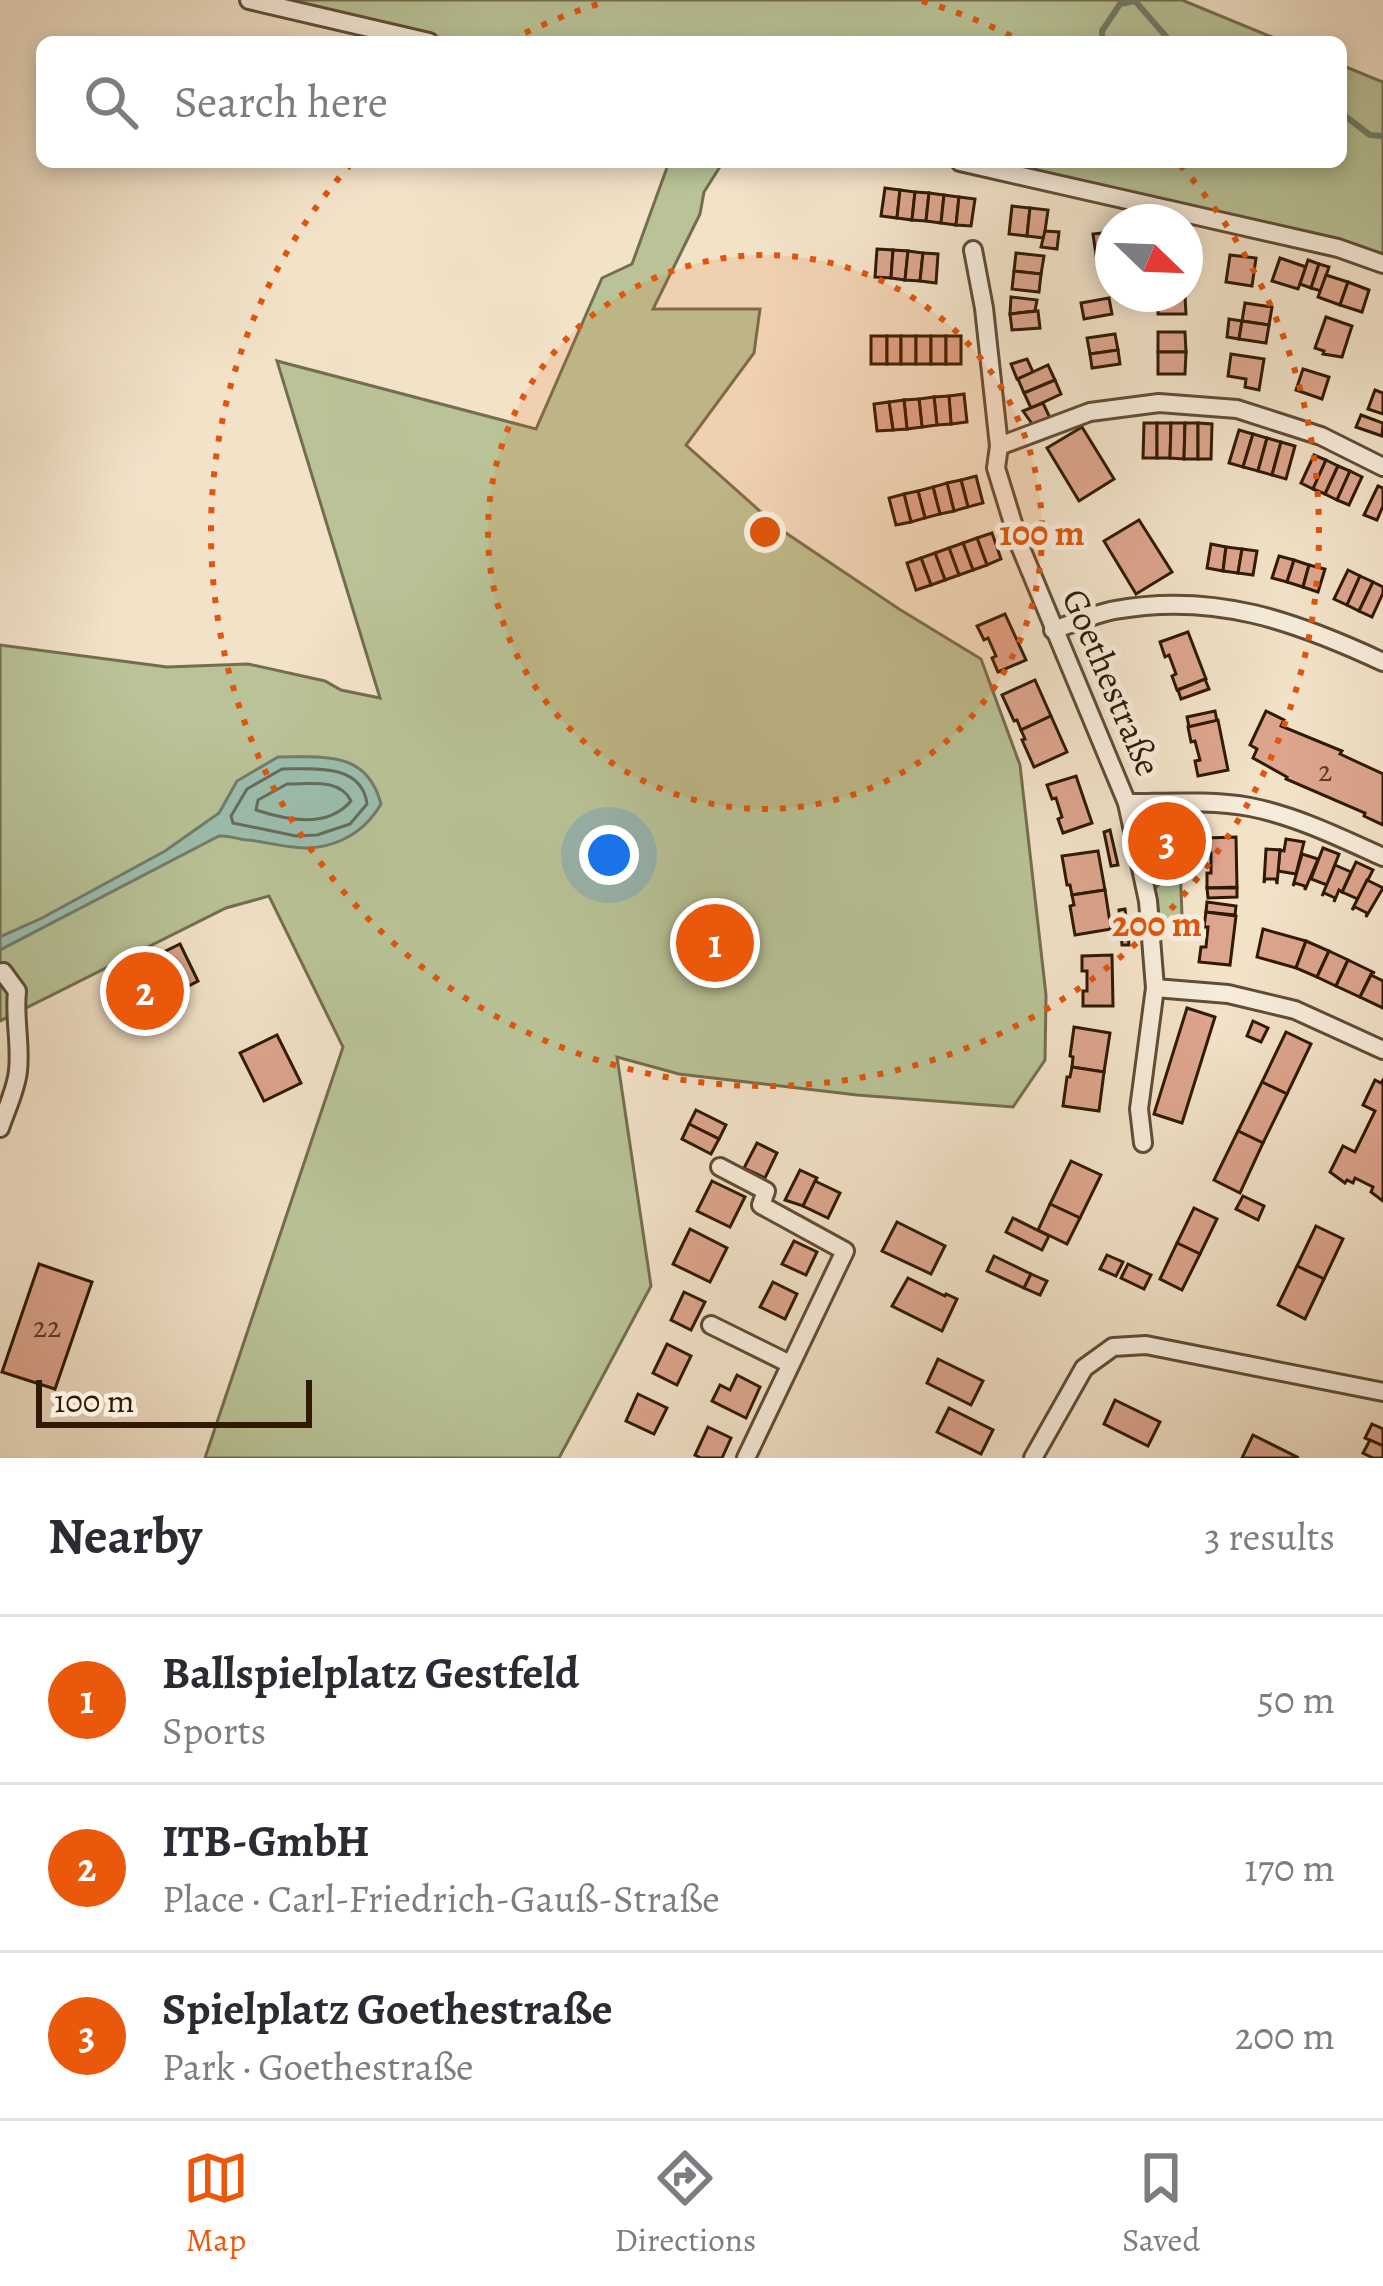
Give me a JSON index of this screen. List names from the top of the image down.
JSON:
{
  "streets": {
    "street": ["Goethestraße"]
  },
  "house_numbers": ["2", "22"],
  "scale_bar": "100 m",
  "north": "bottom right",
  "page": {
    "search": "Search here",
    "pins": ["3", "1", "2"],
    "scale": "100 m",
    "heading": ["Nearby", "3 results"],
    "list": [
      {
        "mark": "1",
        "name": "Ballspielplatz Gestfeld",
        "note": "Sports",
        "value": "50 m"
      },
      {
        "mark": "2",
        "name": "ITB-GmbH",
        "note": "Place · Carl-Friedrich-Gauß-Straße",
        "value": "170 m"
      },
      {
        "mark": "3",
        "name": "Spielplatz Goethestraße",
        "note": "Park · Goethestraße",
        "value": "200 m"
      }
    ],
    "nav": ["Map", "Directions", "Saved"]
  },
  "rings": ["100 m", "200 m"]
}
